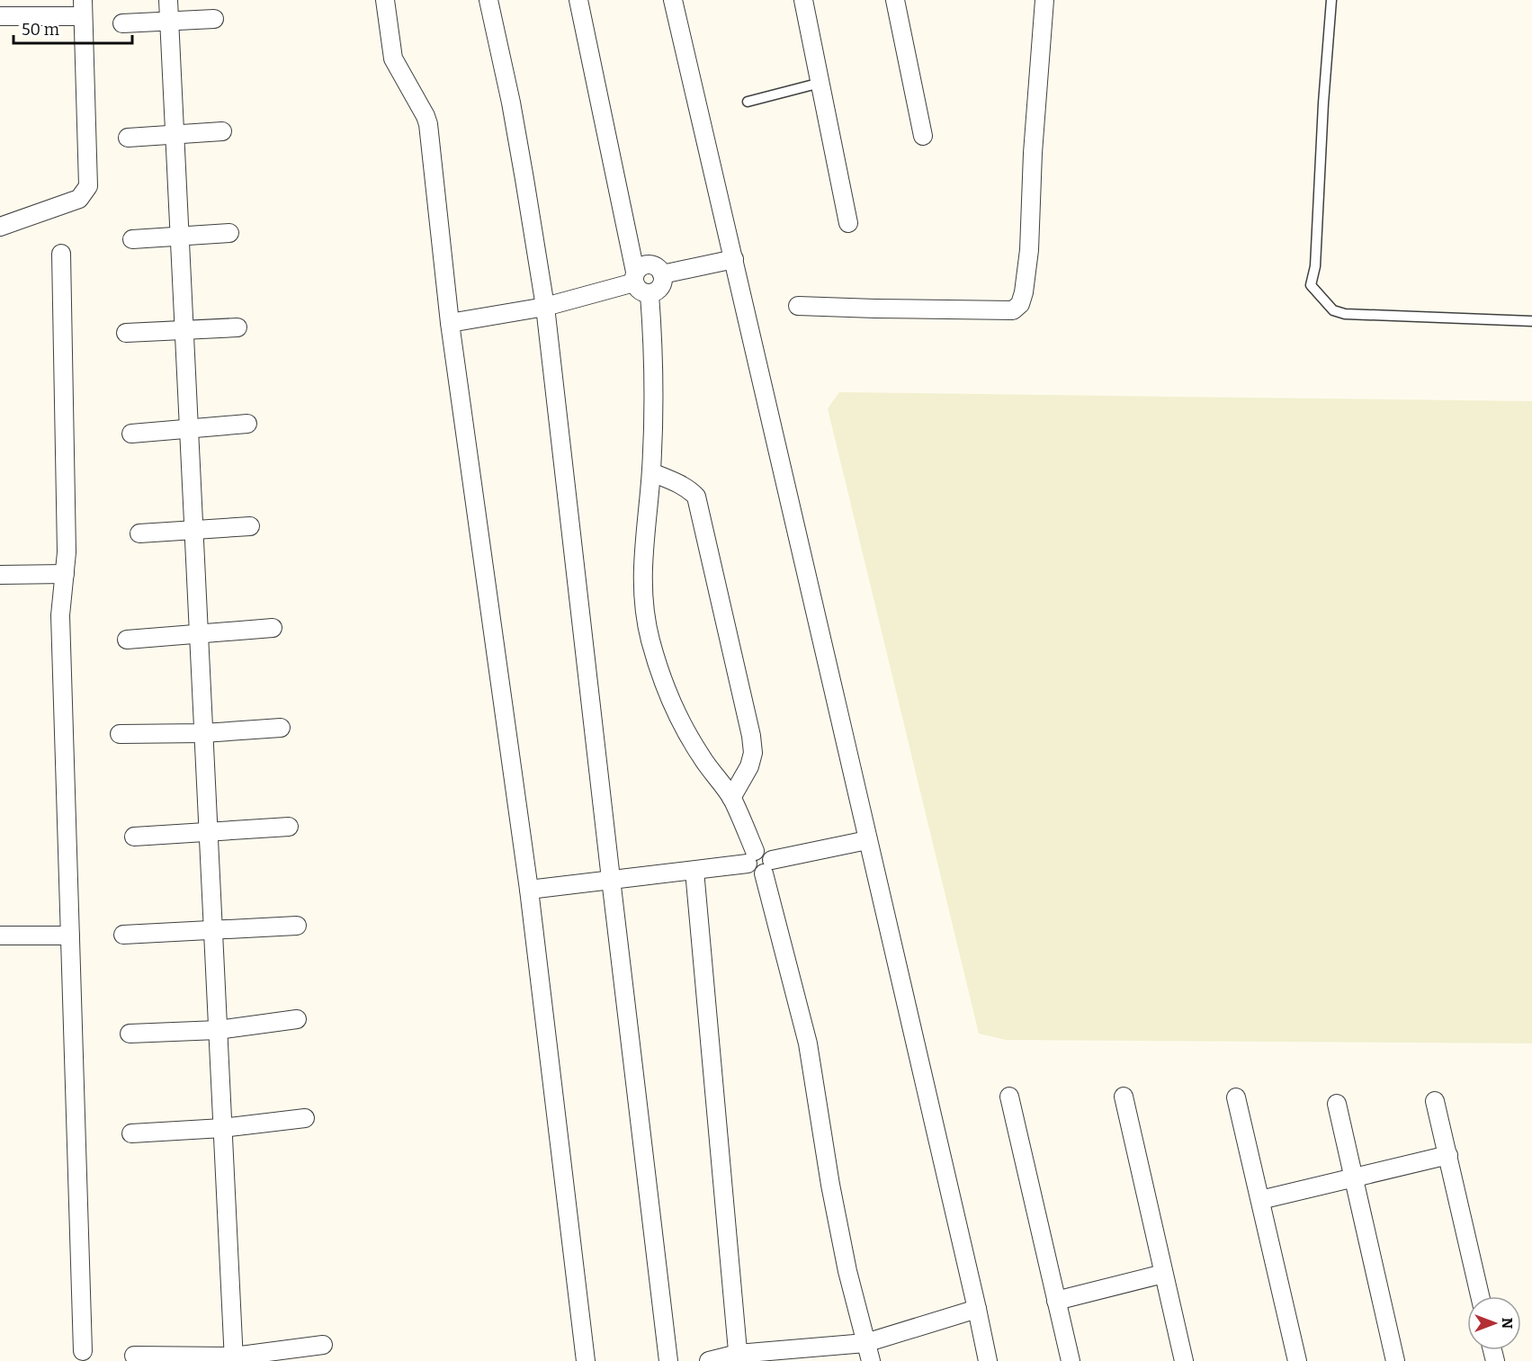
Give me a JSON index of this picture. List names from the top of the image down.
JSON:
{
  "scale_bar": "50 m",
  "north": "right"
}
